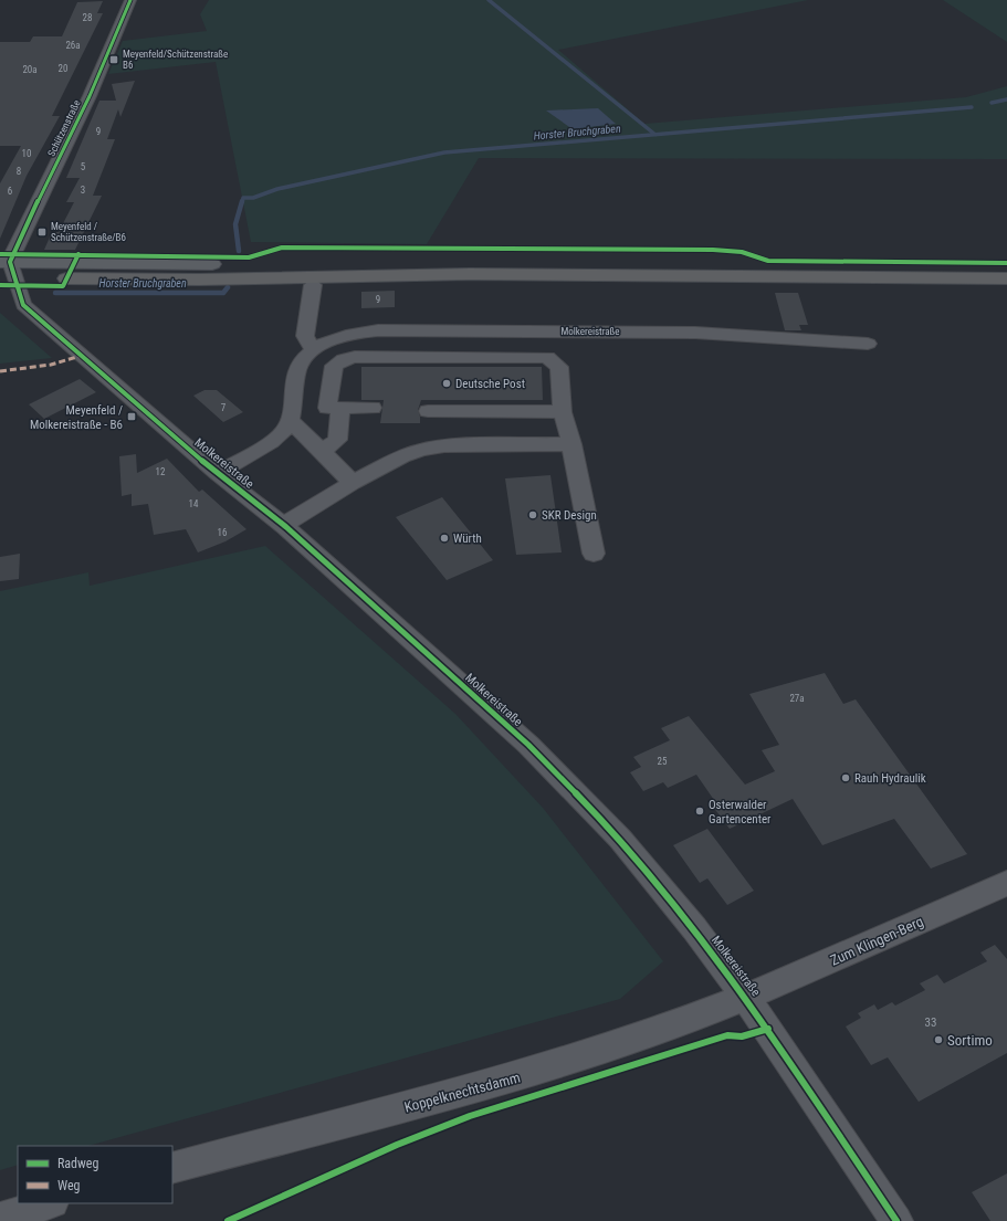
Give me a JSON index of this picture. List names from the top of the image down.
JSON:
{
  "streets": {
    "street": [
      "Schützenstraße",
      "Molkereistraße",
      "Zum Klingen-Berg",
      "Koppelknechtsdamm"
    ]
  },
  "crossings": [
    ["Schützenstraße", "Molkereistraße"],
    ["Molkereistraße", "Zum Klingen-Berg"],
    ["Molkereistraße", "Koppelknechtsdamm"],
    ["Zum Klingen-Berg", "Koppelknechtsdamm"]
  ],
  "water": ["Horster Bruchgraben"],
  "places": {
    "transit": ["Meyenfeld/Schützenstraße B6", "Meyenfeld / Schützenstraße/B6", "Meyenfeld / Molkereistraße - B6"],
    "other": [
      "Deutsche Post",
      "SKR Design",
      "Würth",
      "Rauh Hydraulik",
      "Osterwalder Gartencenter",
      "Sortimo"
    ]
  },
  "house_numbers": [
    "28",
    "26a",
    "20",
    "20a",
    "9",
    "10",
    "5",
    "8",
    "3",
    "6",
    "9",
    "7",
    "12",
    "14",
    "16",
    "27a",
    "25",
    "33"
  ],
  "legend": ["Radweg", "Weg"]
}
